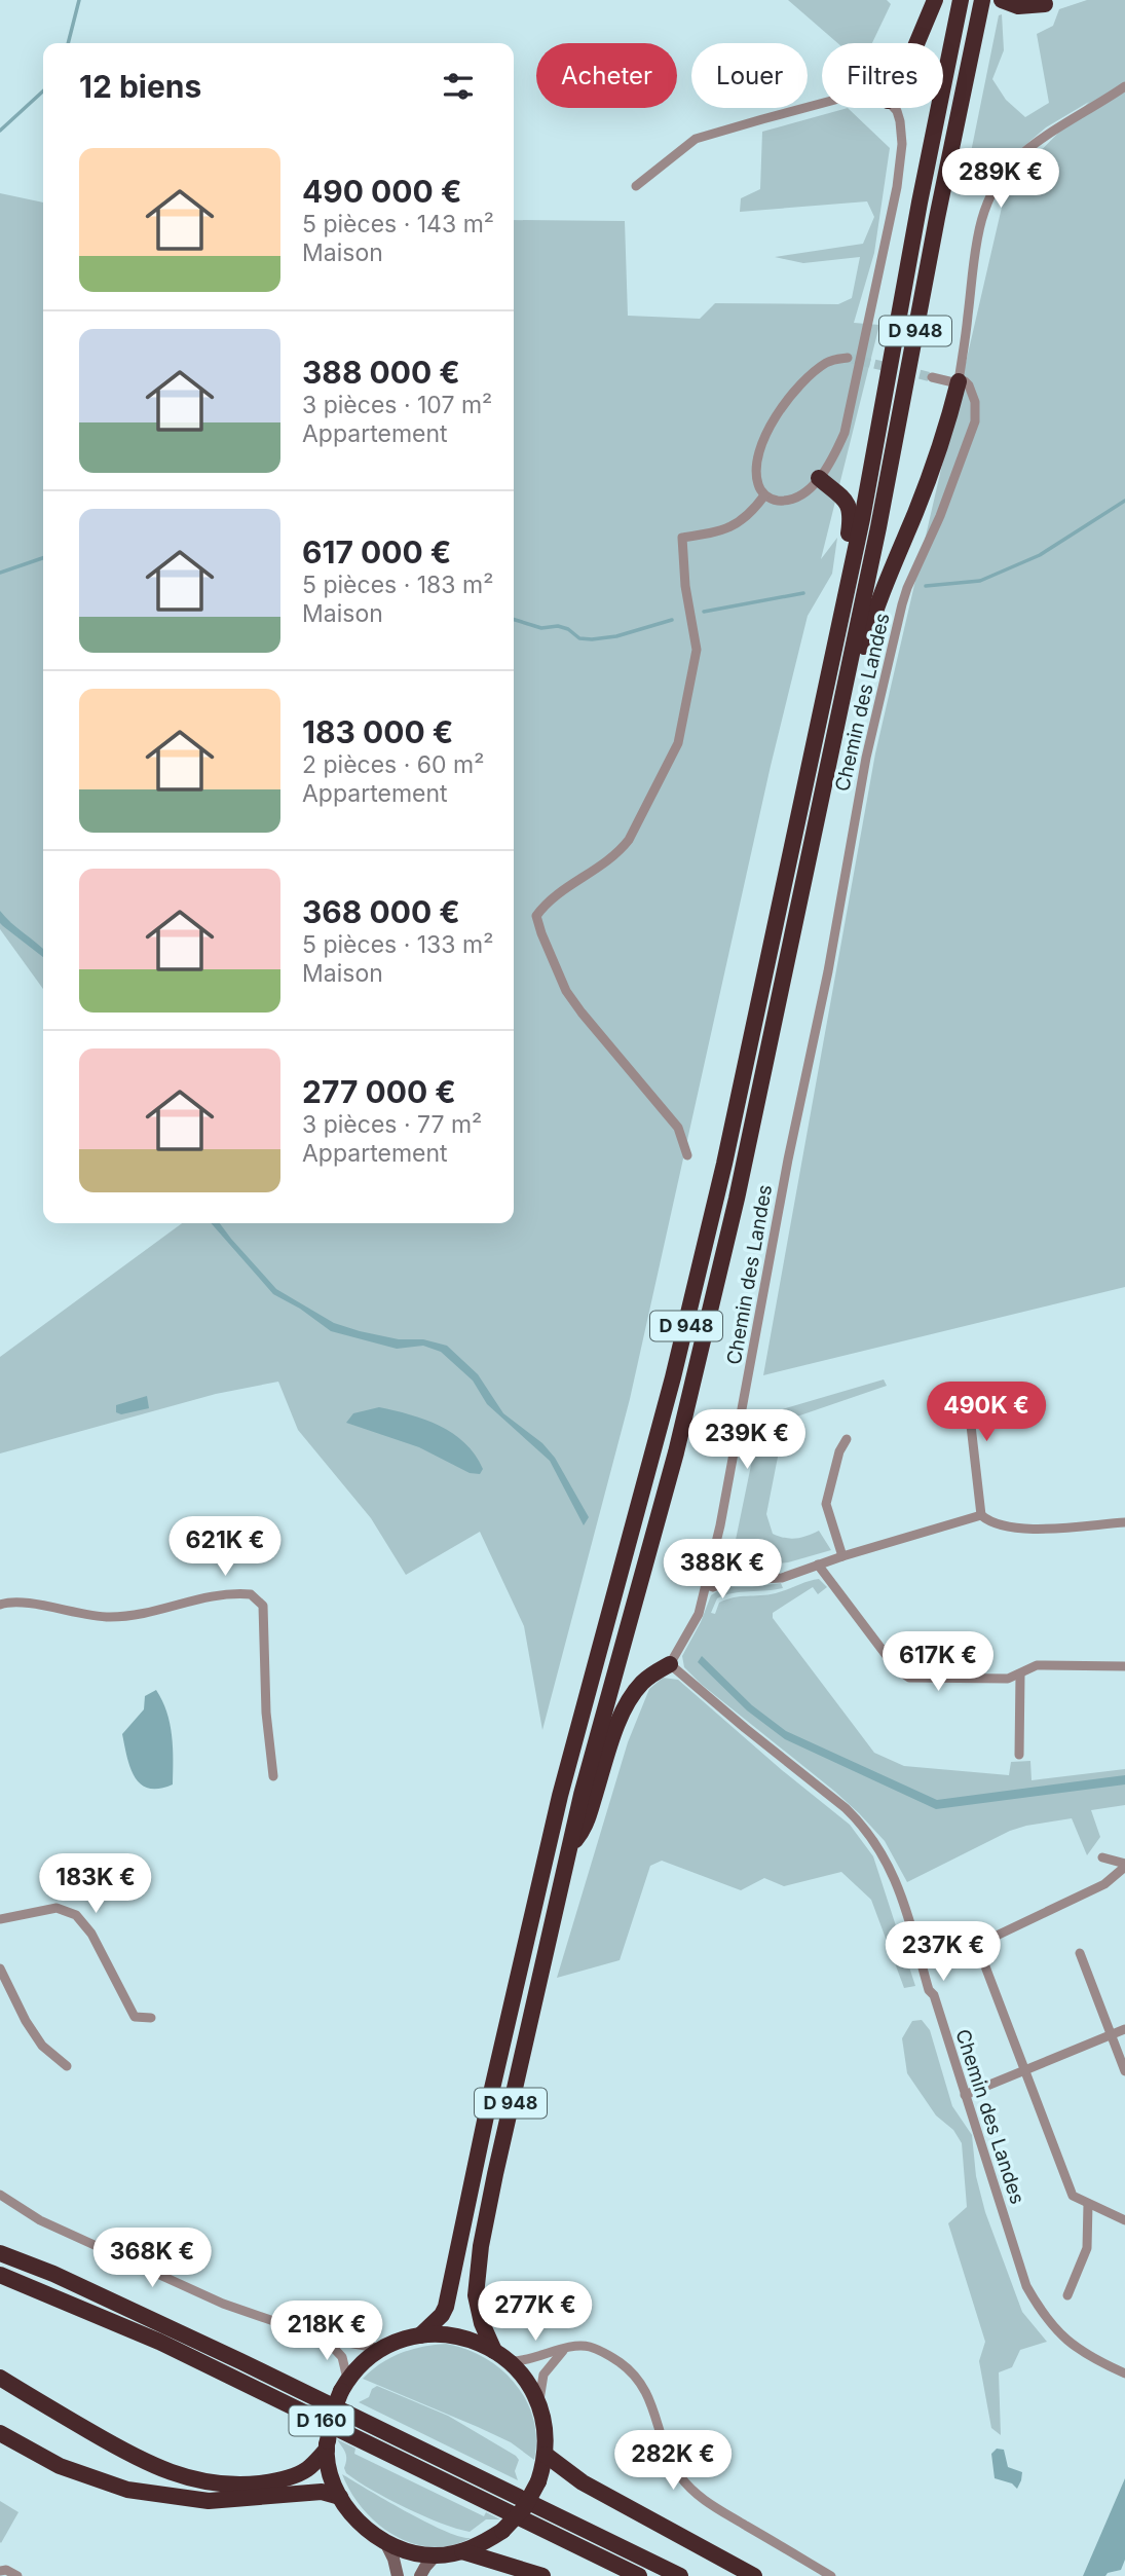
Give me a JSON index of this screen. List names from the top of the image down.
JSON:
{
  "streets": {
    "highway": ["D 948", "D 160"],
    "street": ["Chemin des Landes"]
  },
  "page": {
    "chip": ["Acheter", "Louer", "Filtres"],
    "heading": "12 biens",
    "list": [
      {
        "name": "490 000 €",
        "note": "5 pièces · 143 m² · Maison"
      },
      {
        "name": "388 000 €",
        "note": "3 pièces · 107 m² · Appartement"
      },
      {
        "name": "617 000 €",
        "note": "5 pièces · 183 m² · Maison"
      },
      {
        "name": "183 000 €",
        "note": "2 pièces · 60 m² · Appartement"
      },
      {
        "name": "368 000 €",
        "note": "5 pièces · 133 m² · Maison"
      },
      {
        "name": "277 000 €",
        "note": "3 pièces · 77 m² · Appartement"
      }
    ],
    "price": [
      "289K €",
      "490K €",
      "239K €",
      "621K €",
      "388K €",
      "617K €",
      "183K €",
      "237K €",
      "368K €",
      "277K €",
      "218K €",
      "282K €"
    ]
  }
}
